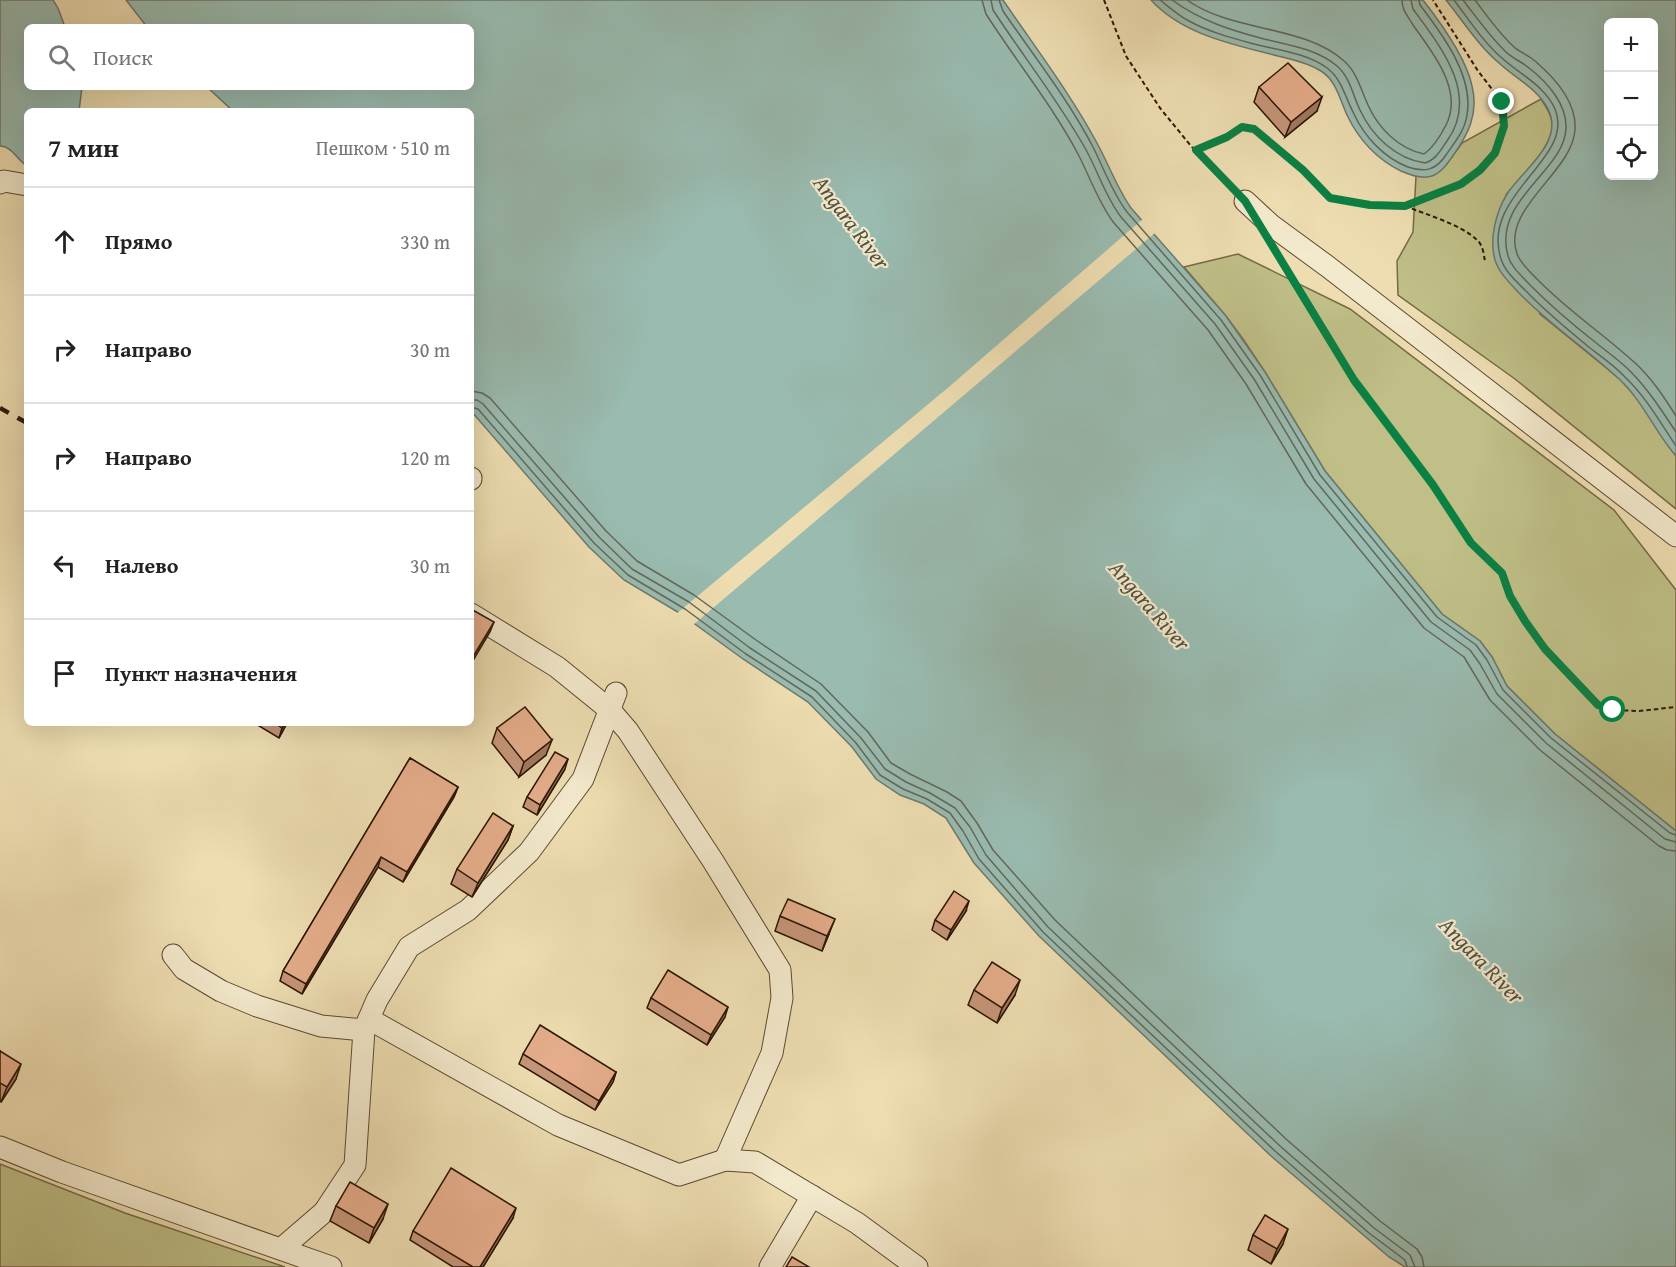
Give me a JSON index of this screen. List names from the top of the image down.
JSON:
{
  "water": ["Angara River"],
  "page": {
    "map_buttons": ["+", "−"],
    "search": "Поиск",
    "heading": ["7 мин", "Пешком · 510 m"],
    "list": [
      ["Прямо", "330 m"],
      ["Направо", "30 m"],
      ["Направо", "120 m"],
      ["Налево", "30 m"],
      "Пункт назначения"
    ]
  }
}
